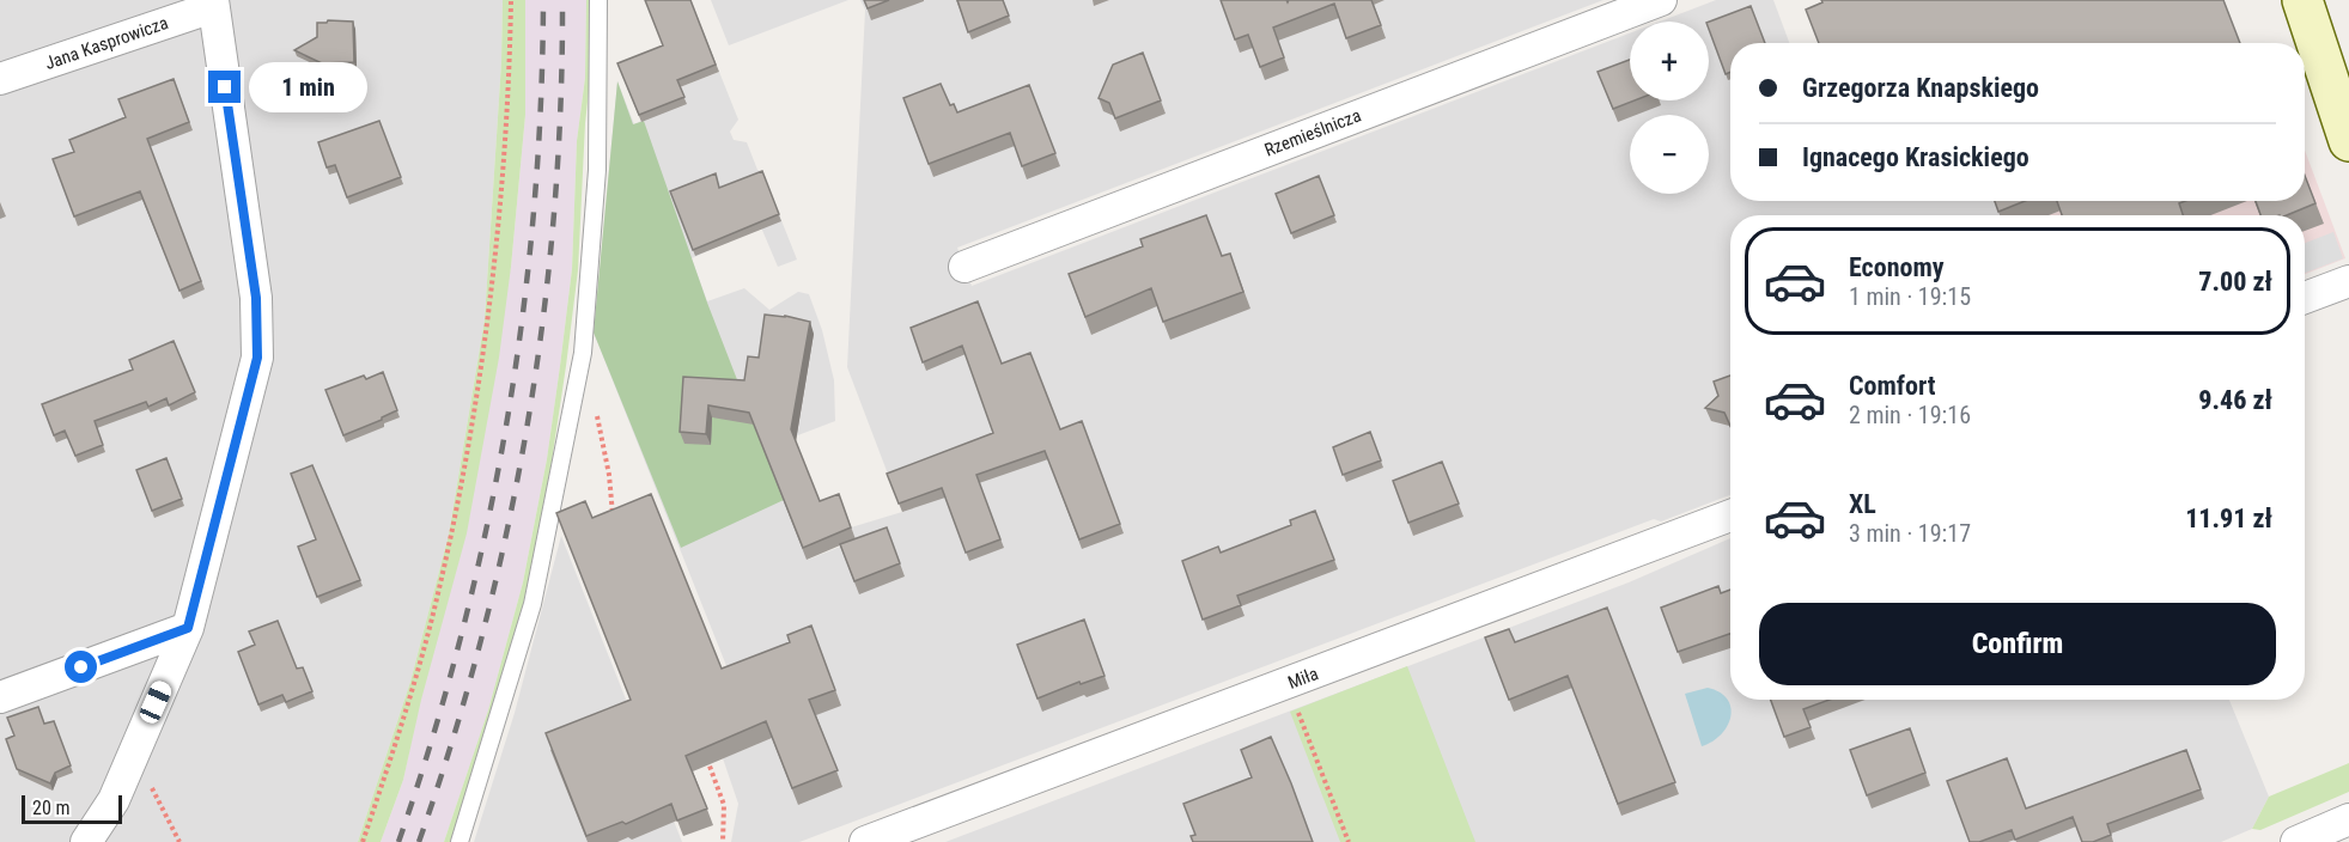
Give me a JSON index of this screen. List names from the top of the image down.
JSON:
{
  "streets": {
    "street": ["Jana Kasprowicza", "Rzemieślnicza", "Miła"]
  },
  "scale_bar": "20 m",
  "page": {
    "map_buttons": ["+", "−"],
    "banner": ["Grzegorza Knapskiego", "Ignacego Krasickiego"],
    "bubble": "1 min",
    "list": [
      {
        "name": "Economy",
        "note": "1 min · 19:15",
        "value": "7.00 zł"
      },
      {
        "name": "Comfort",
        "note": "2 min · 19:16",
        "value": "9.46 zł"
      },
      {
        "name": "XL",
        "note": "3 min · 19:17",
        "value": "11.91 zł"
      }
    ],
    "buttons": "Confirm",
    "scale": "20 m"
  }
}
